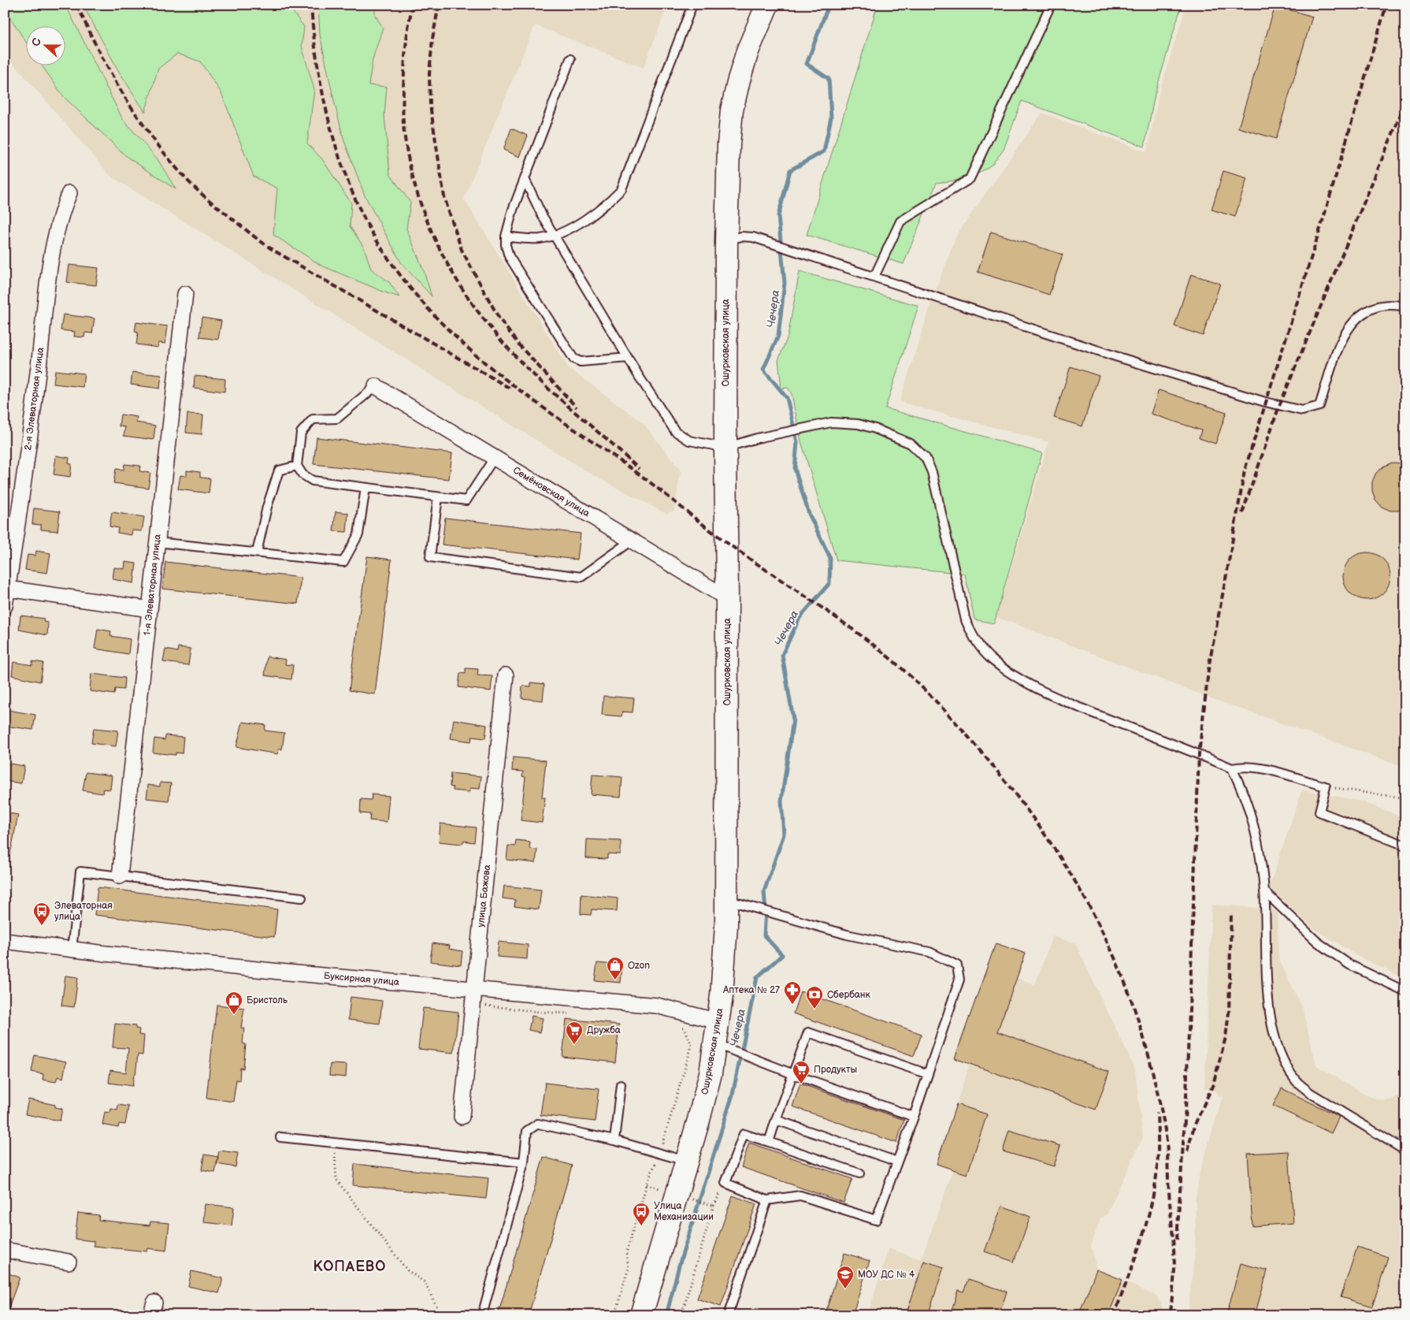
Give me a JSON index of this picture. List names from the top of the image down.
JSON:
{
  "streets": {
    "street": [
      "Ошурковская улица",
      "2-я Элеваторная улица",
      "Семёновская улица",
      "1-я Элеваторная улица",
      "улица Бажова",
      "Буксирная улица"
    ]
  },
  "crossings": [
    ["Ошурковская улица", "Семёновская улица"],
    ["Ошурковская улица", "Буксирная улица"],
    ["улица Бажова", "Буксирная улица"]
  ],
  "districts": ["КОПАЕВО"],
  "water": ["Чечера"],
  "places": {
    "bus stop": ["Элеваторная улица", "Улица Механизации"],
    "shop": ["Ozon", "Бристоль"],
    "pharmacy": ["Аптека № 27"],
    "bank": ["Сбербанк"],
    "supermarket": ["Дружба", "Продукты"],
    "school or university": ["МОУ ДС № 4"]
  },
  "north": "left"
}
